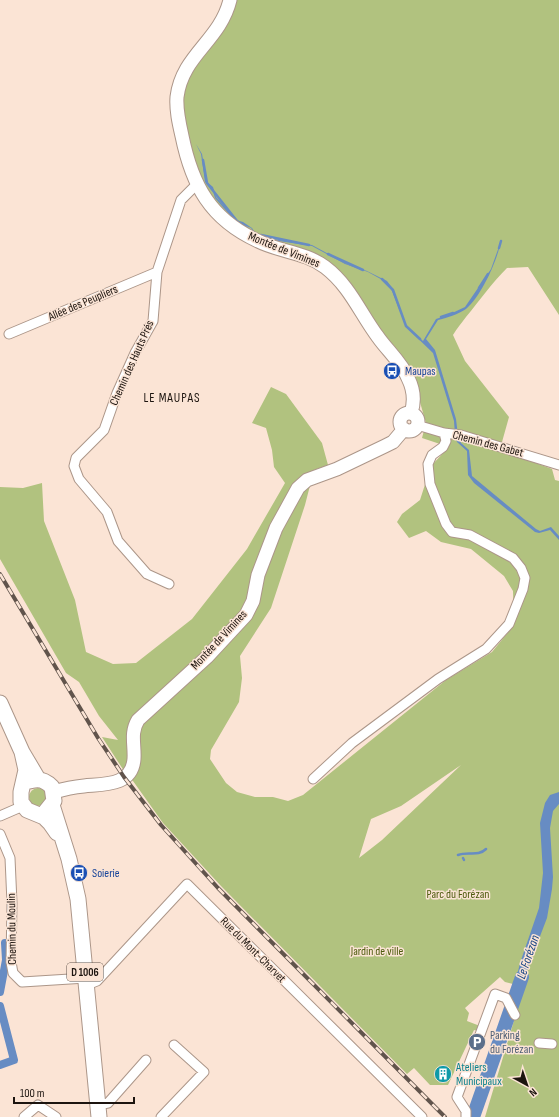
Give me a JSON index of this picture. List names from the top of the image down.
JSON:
{
  "streets": {
    "main road": ["D 1006"],
    "street": [
      "Montée de Vimines",
      "Allée des Peupliers",
      "Chemin des Hauts Prés",
      "Chemin des Gabet",
      "Chemin du Moulin",
      "Rue du Mont-Charvet"
    ]
  },
  "crossings": [
    ["Montée de Vimines", "Chemin des Hauts Prés"],
    ["Montée de Vimines", "Chemin des Gabet"],
    ["Montée de Vimines", "D 1006"],
    ["Allée des Peupliers", "Chemin des Hauts Prés"],
    ["Chemin du Moulin", "Rue du Mont-Charvet"],
    ["Chemin du Moulin", "D 1006"],
    ["Rue du Mont-Charvet", "D 1006"]
  ],
  "districts": ["LE MAUPAS"],
  "water": ["Le Forézan"],
  "parks": ["Parc du Forézan", "Jardin de ville"],
  "places": {
    "bus stop": ["Maupas", "Soierie"],
    "parking": ["Parking du Forézan"],
    "building": ["Ateliers Municipaux"]
  },
  "scale_bar": "100 m",
  "north": "bottom right"
}
